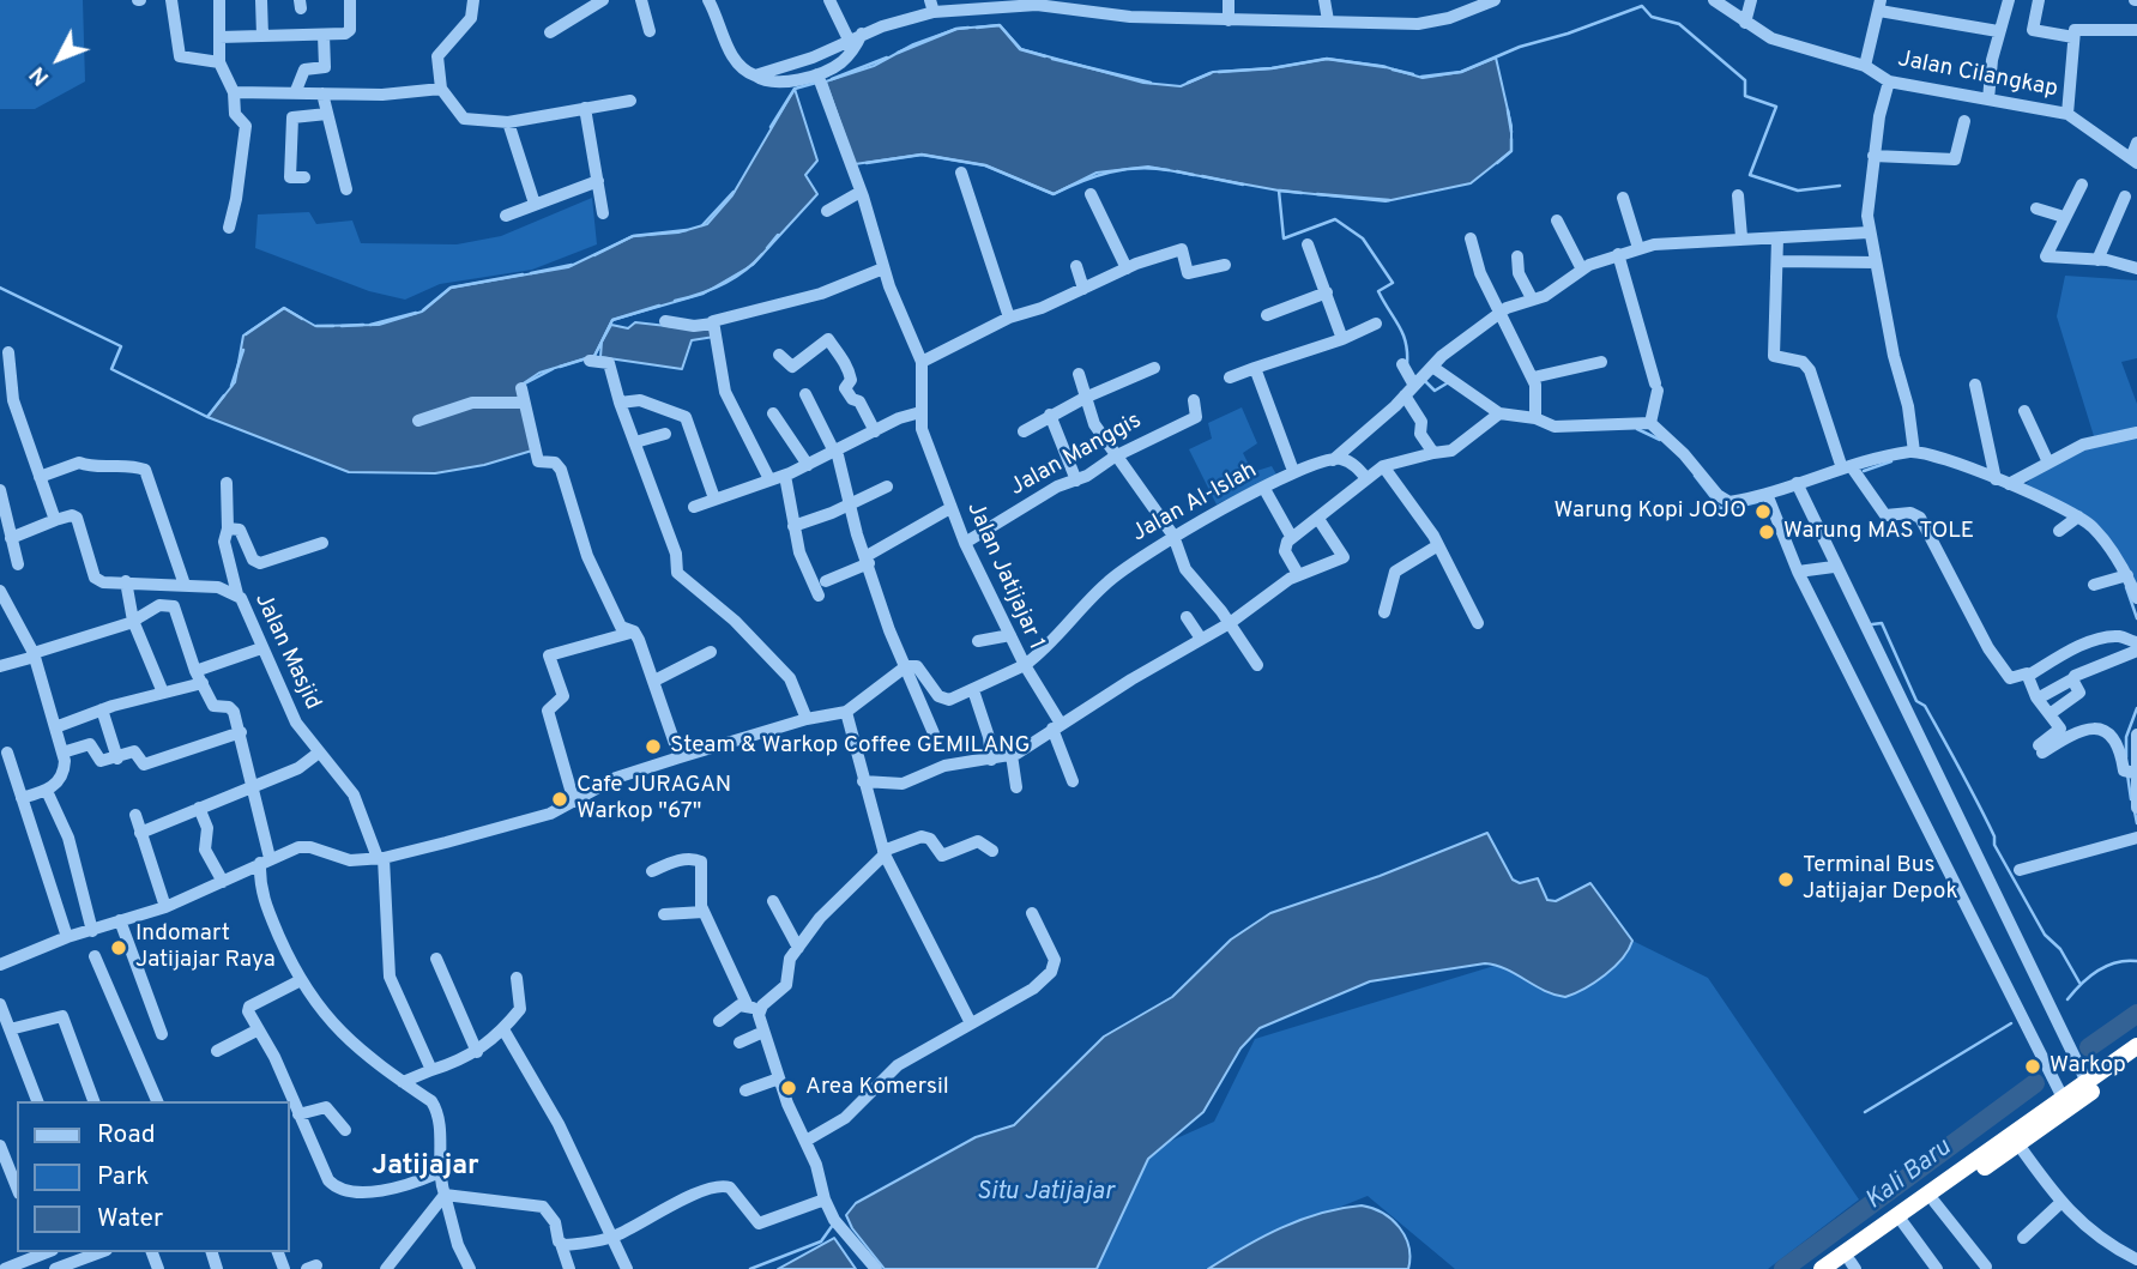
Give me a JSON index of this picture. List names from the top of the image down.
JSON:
{
  "streets": {
    "street": [
      "Jalan Cilangkap",
      "Jalan Manggis",
      "Jalan Al-Islah",
      "Jalan Jatijajar 1",
      "Jalan Masjid"
    ]
  },
  "crossings": [
    ["Jalan Manggis", "Jalan Jatijajar 1"],
    ["Jalan Al-Islah", "Jalan Jatijajar 1"]
  ],
  "districts": ["Jatijajar"],
  "water": ["Kali Baru", "Situ Jatijajar"],
  "places": [
    "Warung Kopi JOJO",
    "Warung MAS TOLE",
    "Steam & Warkop Coffee GEMILANG",
    "Cafe JURAGAN Warkop \"67\"",
    "Terminal Bus Jatijajar Depok",
    "Indomart Jatijajar Raya",
    "Warkop",
    "Area Komersil"
  ],
  "legend": ["Road", "Park", "Water"],
  "north": "bottom left"
}
